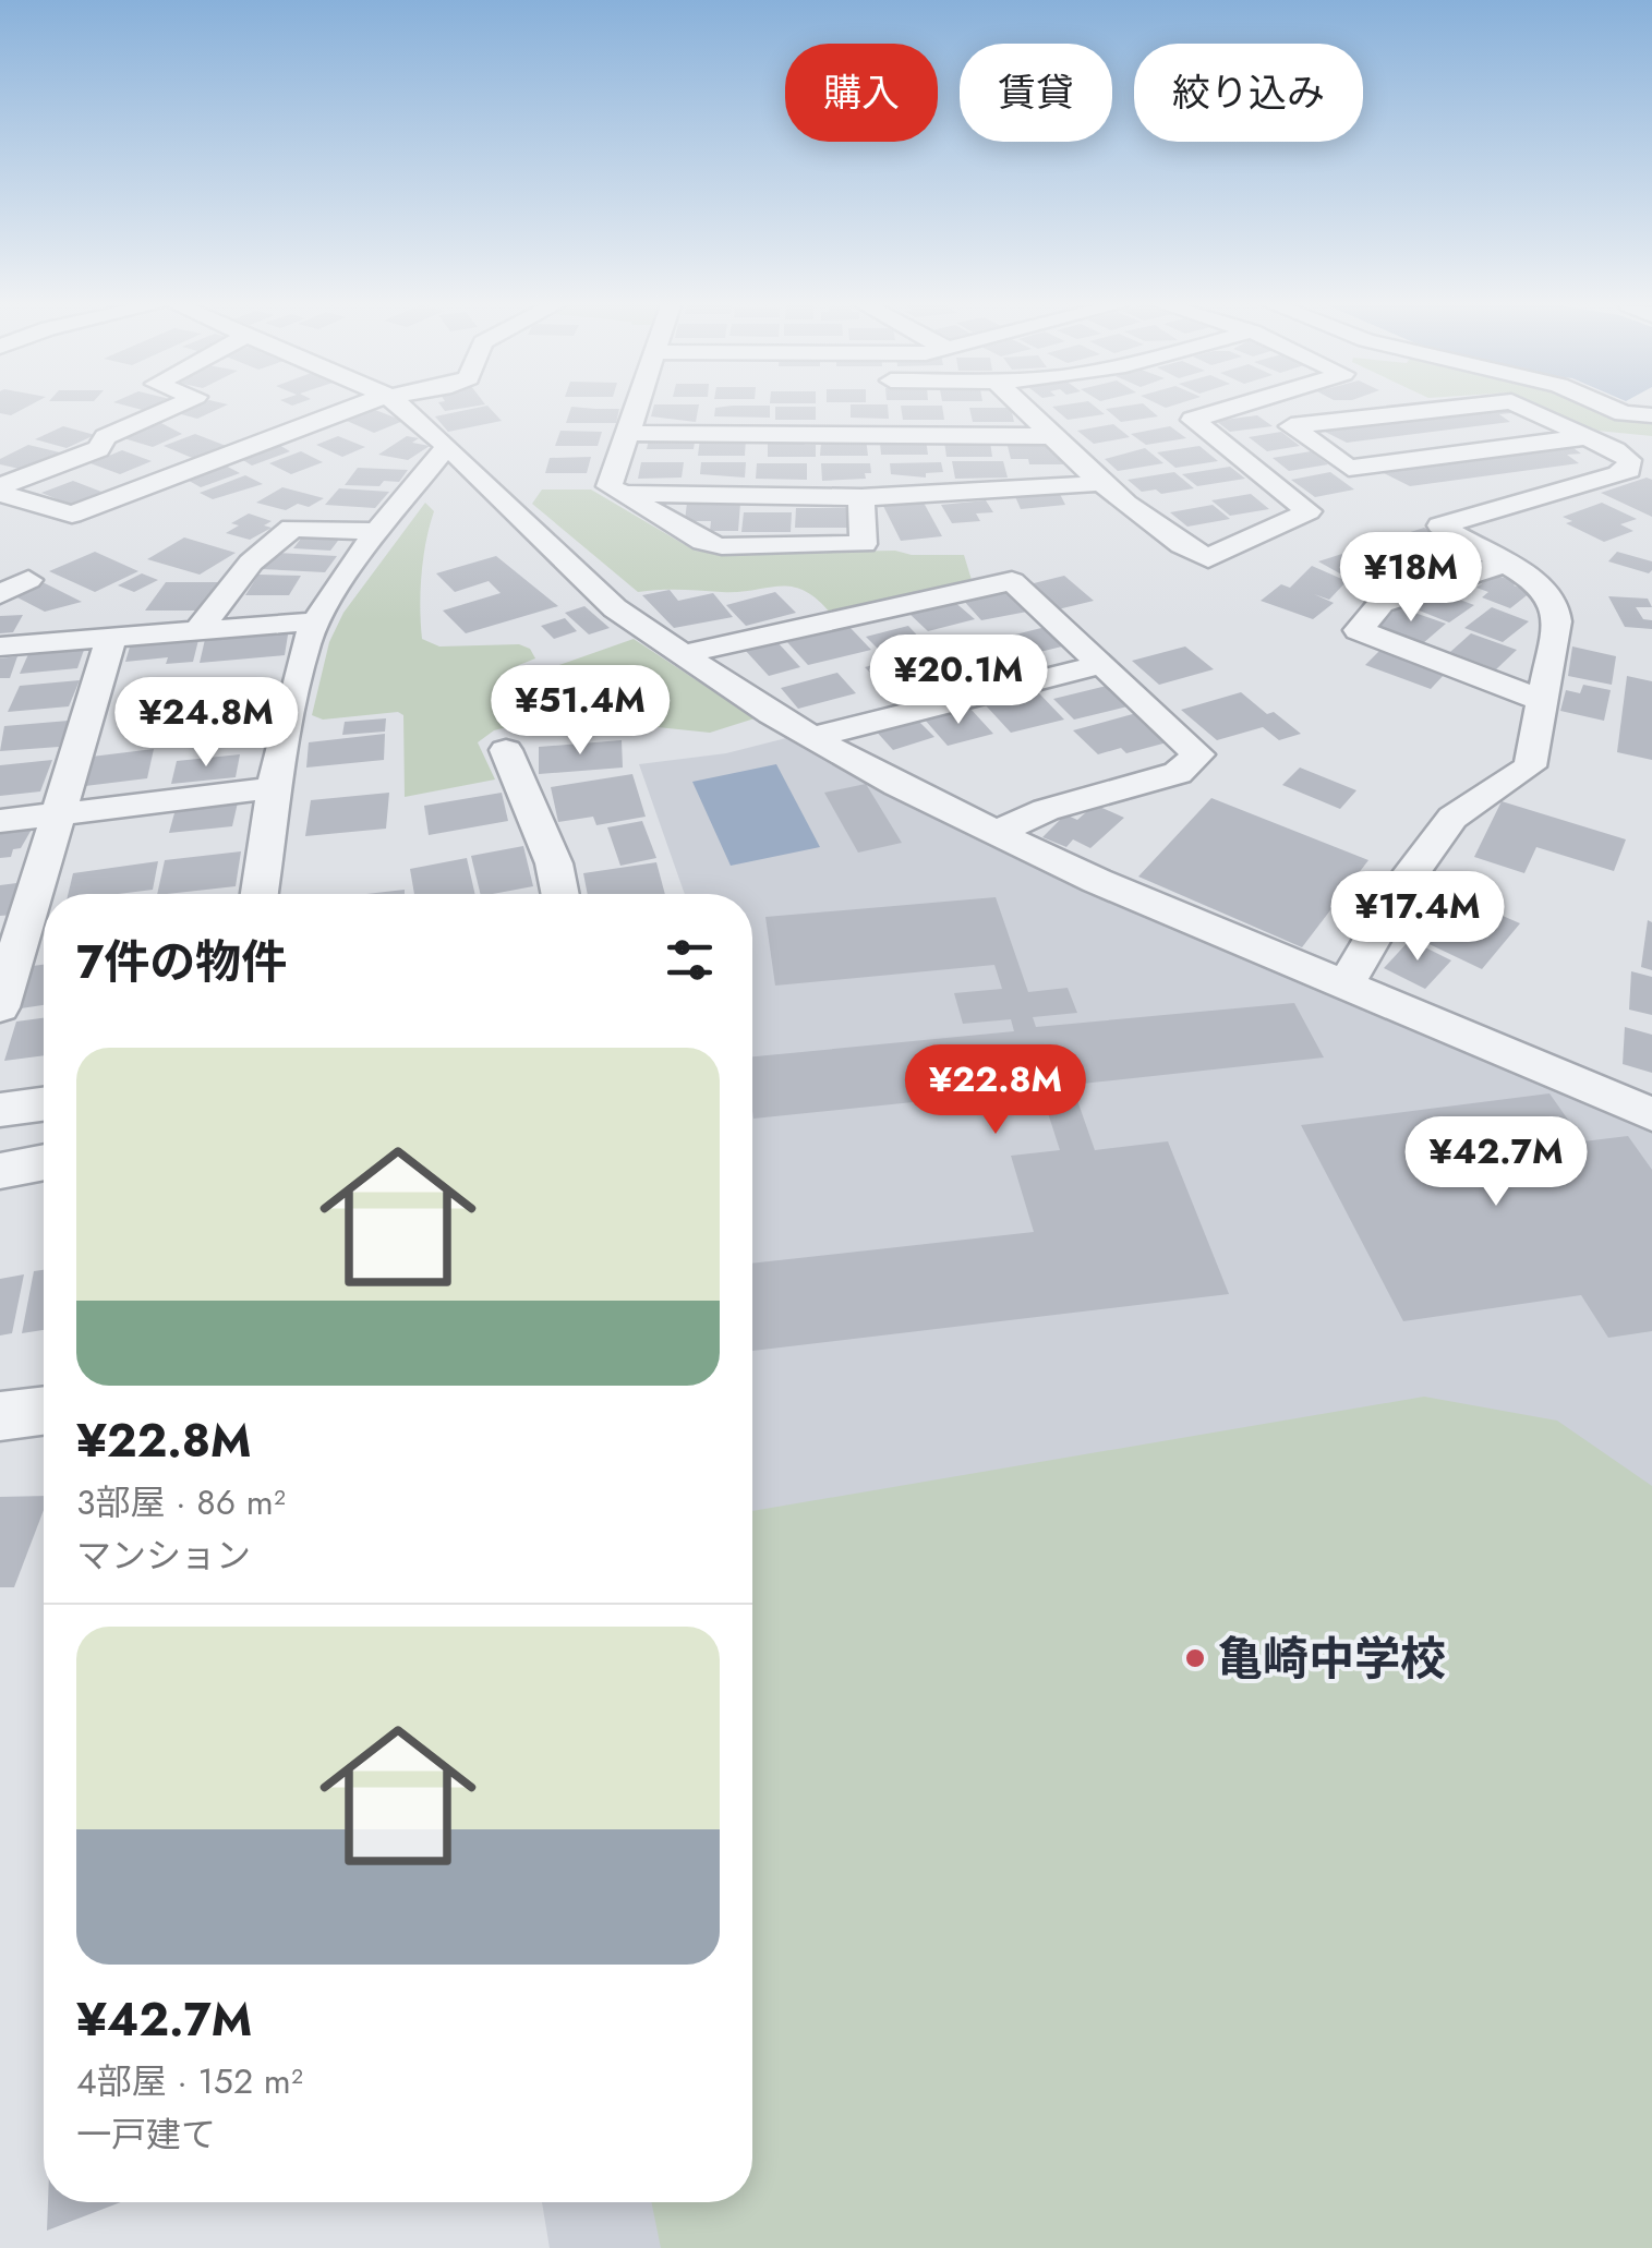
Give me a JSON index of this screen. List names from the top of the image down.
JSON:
{
  "places": ["亀崎中学校"],
  "page": {
    "chip": ["購入", "賃貸", "絞り込み"],
    "price": [
      "¥18M",
      "¥20.1M",
      "¥51.4M",
      "¥24.8M",
      "¥17.4M",
      "¥22.8M",
      "¥42.7M"
    ],
    "heading": "7件の物件",
    "list": [
      {
        "name": "¥22.8M",
        "note": "3部屋 · 86 m² · マンション"
      },
      {
        "name": "¥42.7M",
        "note": "4部屋 · 152 m² · 一戸建て"
      }
    ]
  }
}
